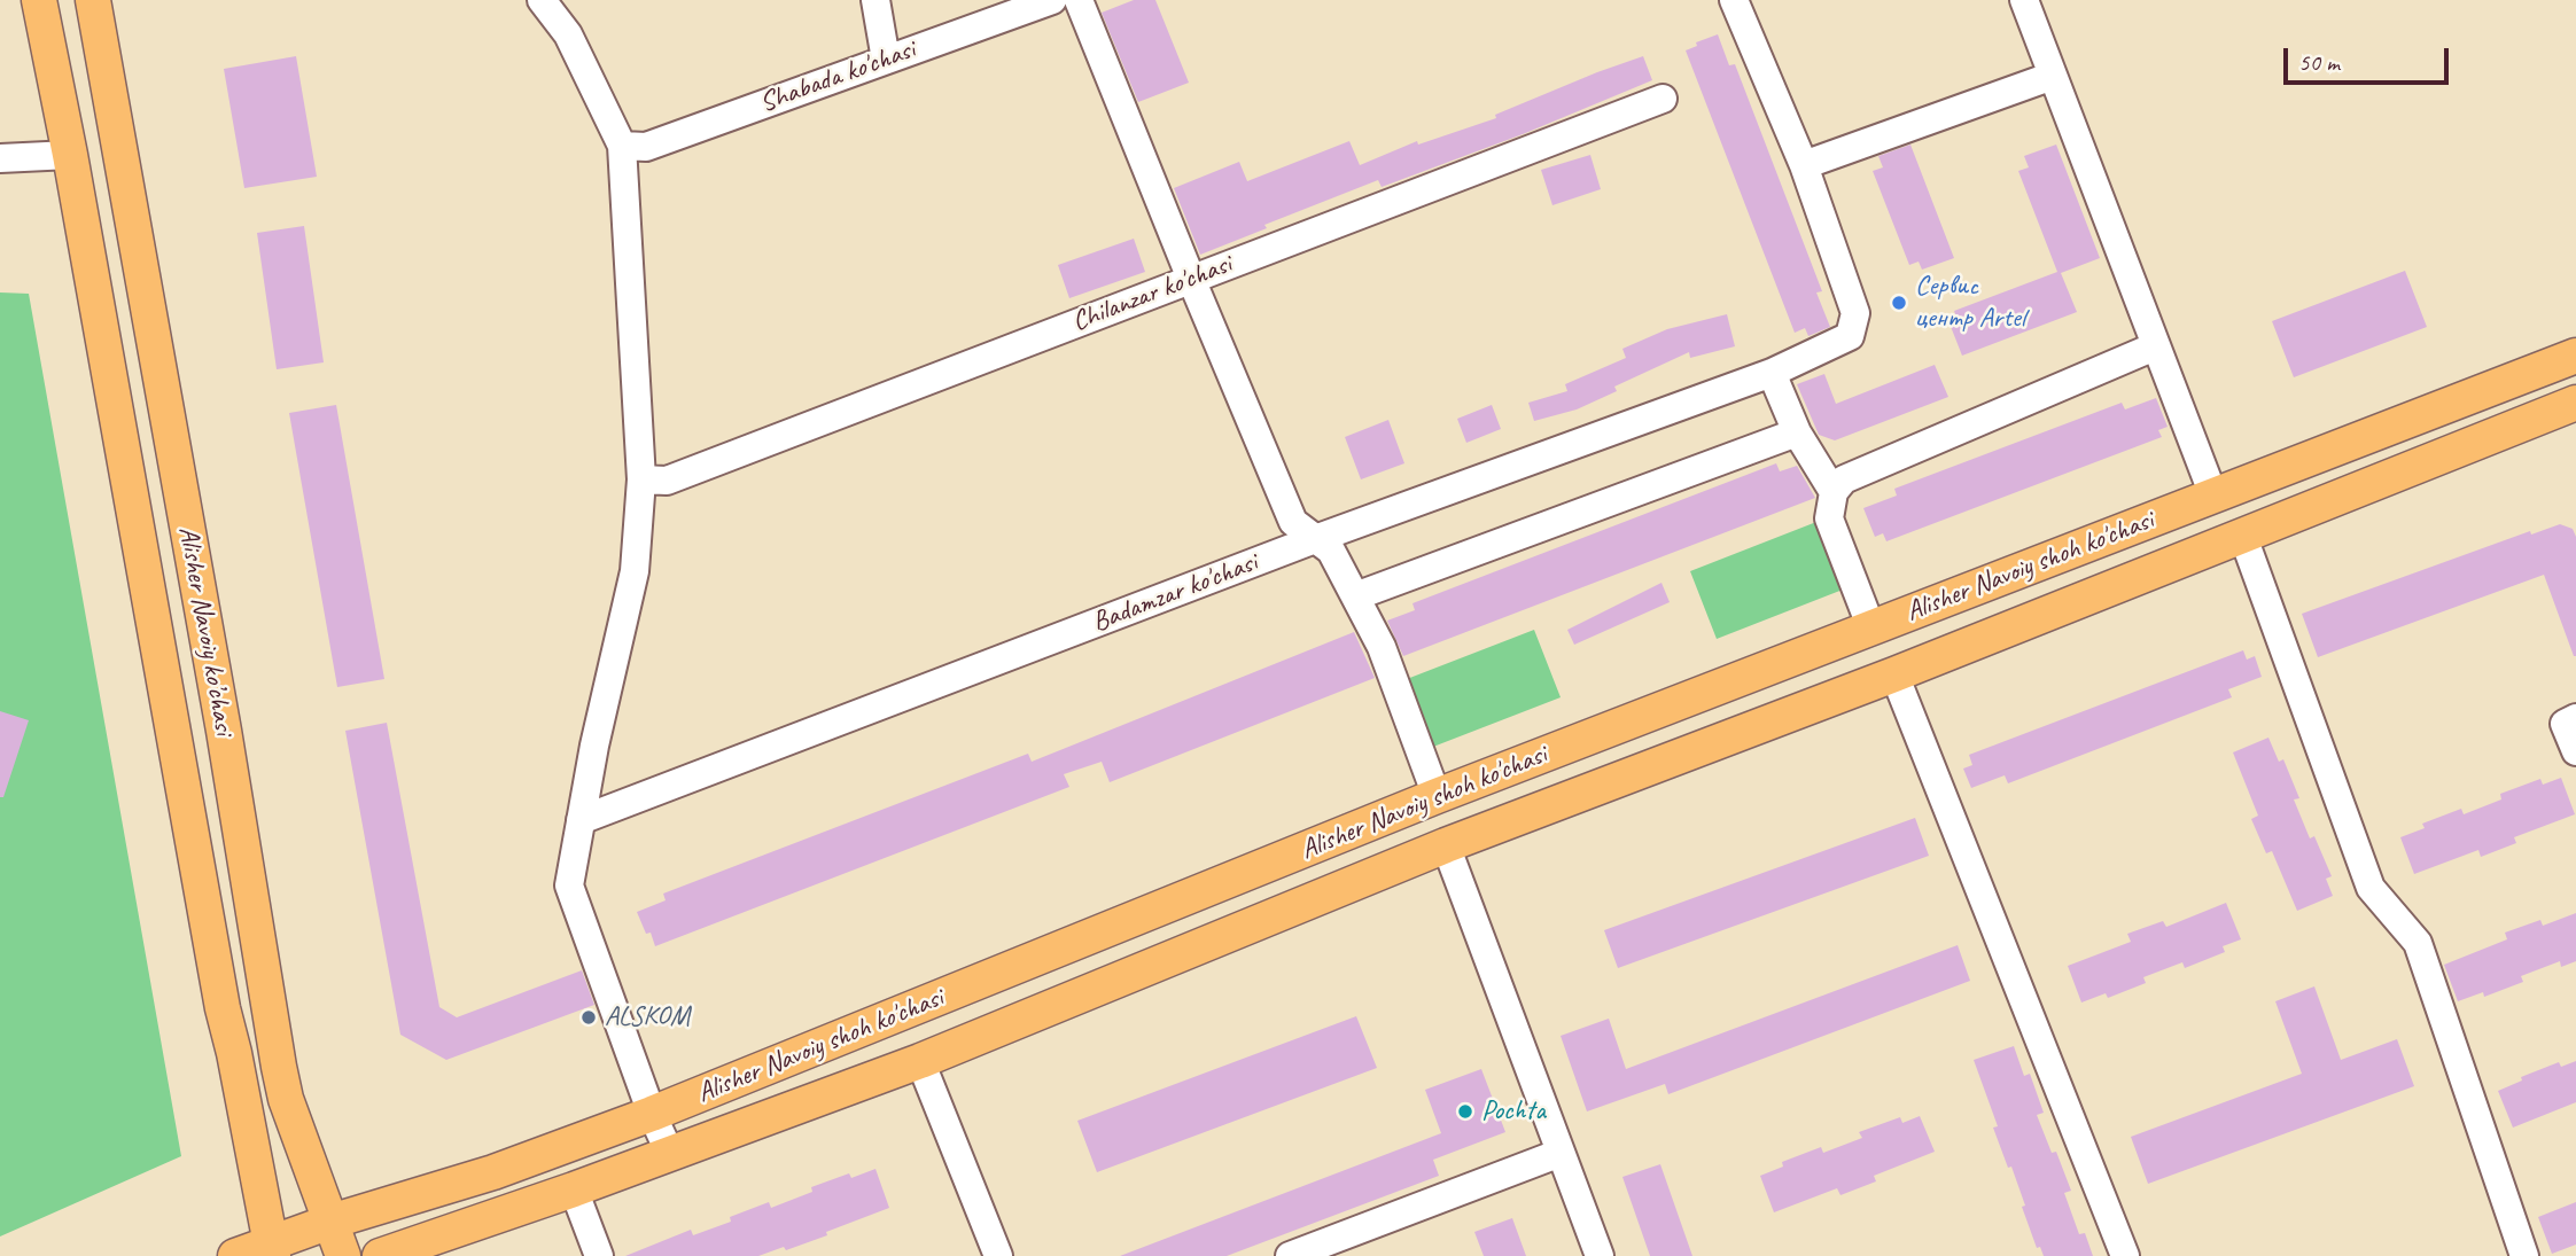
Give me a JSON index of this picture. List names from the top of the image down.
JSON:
{
  "streets": {
    "main road": ["Alisher Navoiy shoh ko'chasi", "Alisher Navoiy ko’chasi"],
    "street": ["Shabada ko'chasi", "Chilanzar ko'chasi", "Badamzar ko'chasi"]
  },
  "crossings": [
    ["Alisher Navoiy shoh ko'chasi", "Alisher Navoiy ko’chasi"]
  ],
  "places": ["Сервис центр Artel", "ALSKOM", "Pochta"],
  "scale_bar": "50 m"
}
